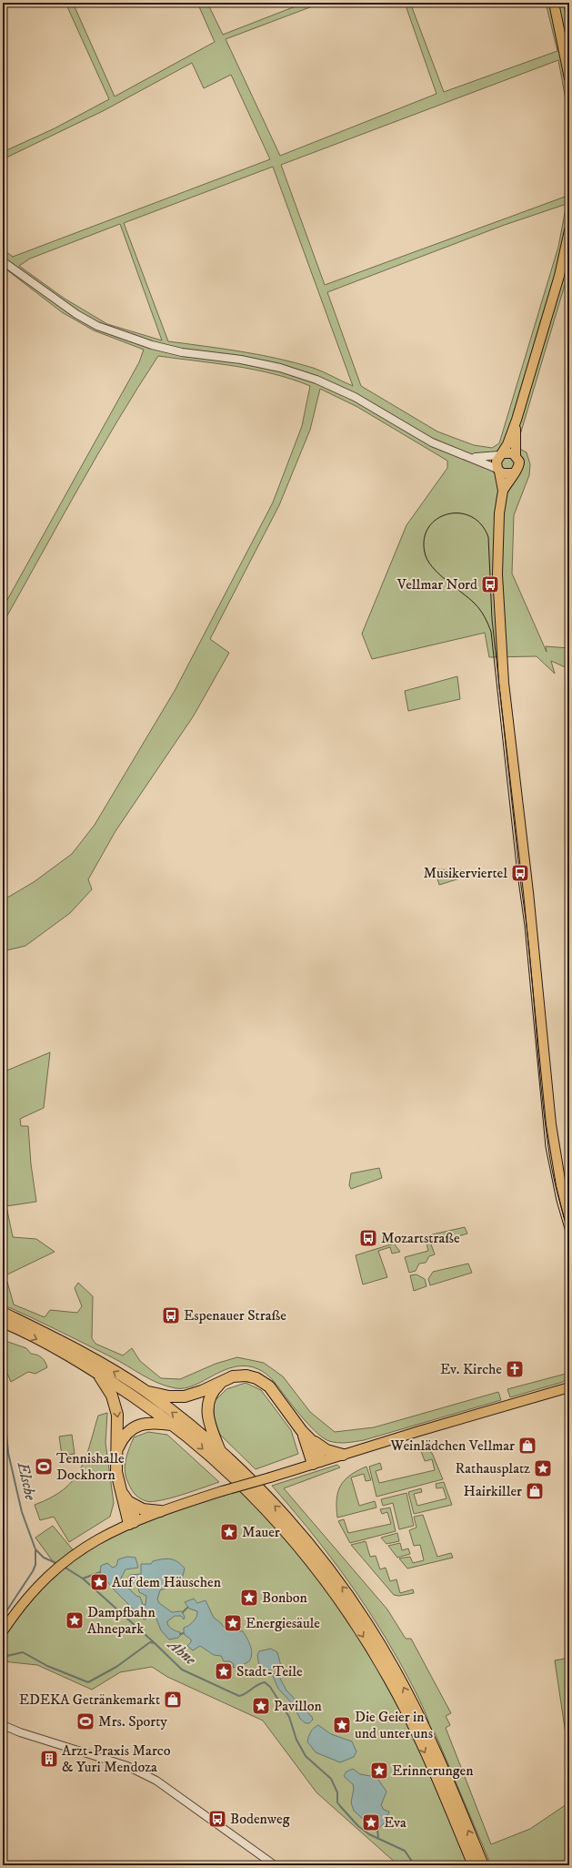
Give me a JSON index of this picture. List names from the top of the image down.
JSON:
{
  "water": ["Elsche", "Ahne"],
  "places": {
    "bus stop": [
      "Vellmar Nord",
      "Musikerviertel",
      "Mozartstraße",
      "Espenauer Straße",
      "Bodenweg"
    ],
    "church": ["Ev. Kirche"],
    "shop": ["Weinlädchen Vellmar", "Hairkiller", "EDEKA Getränkemarkt"],
    "sports": ["Tennishalle Dockhorn", "Mrs. Sporty"],
    "place": [
      "Rathausplatz",
      "Mauer",
      "Auf dem Häuschen",
      "Bonbon",
      "Dampfbahn Ahnepark",
      "Energiesäule",
      "Stadt-Teile",
      "Pavillon",
      "Die Geier in und unter uns",
      "Erinnerungen",
      "Eva"
    ],
    "building": ["Arzt-Praxis Marco & Yuri Mendoza"]
  }
}
